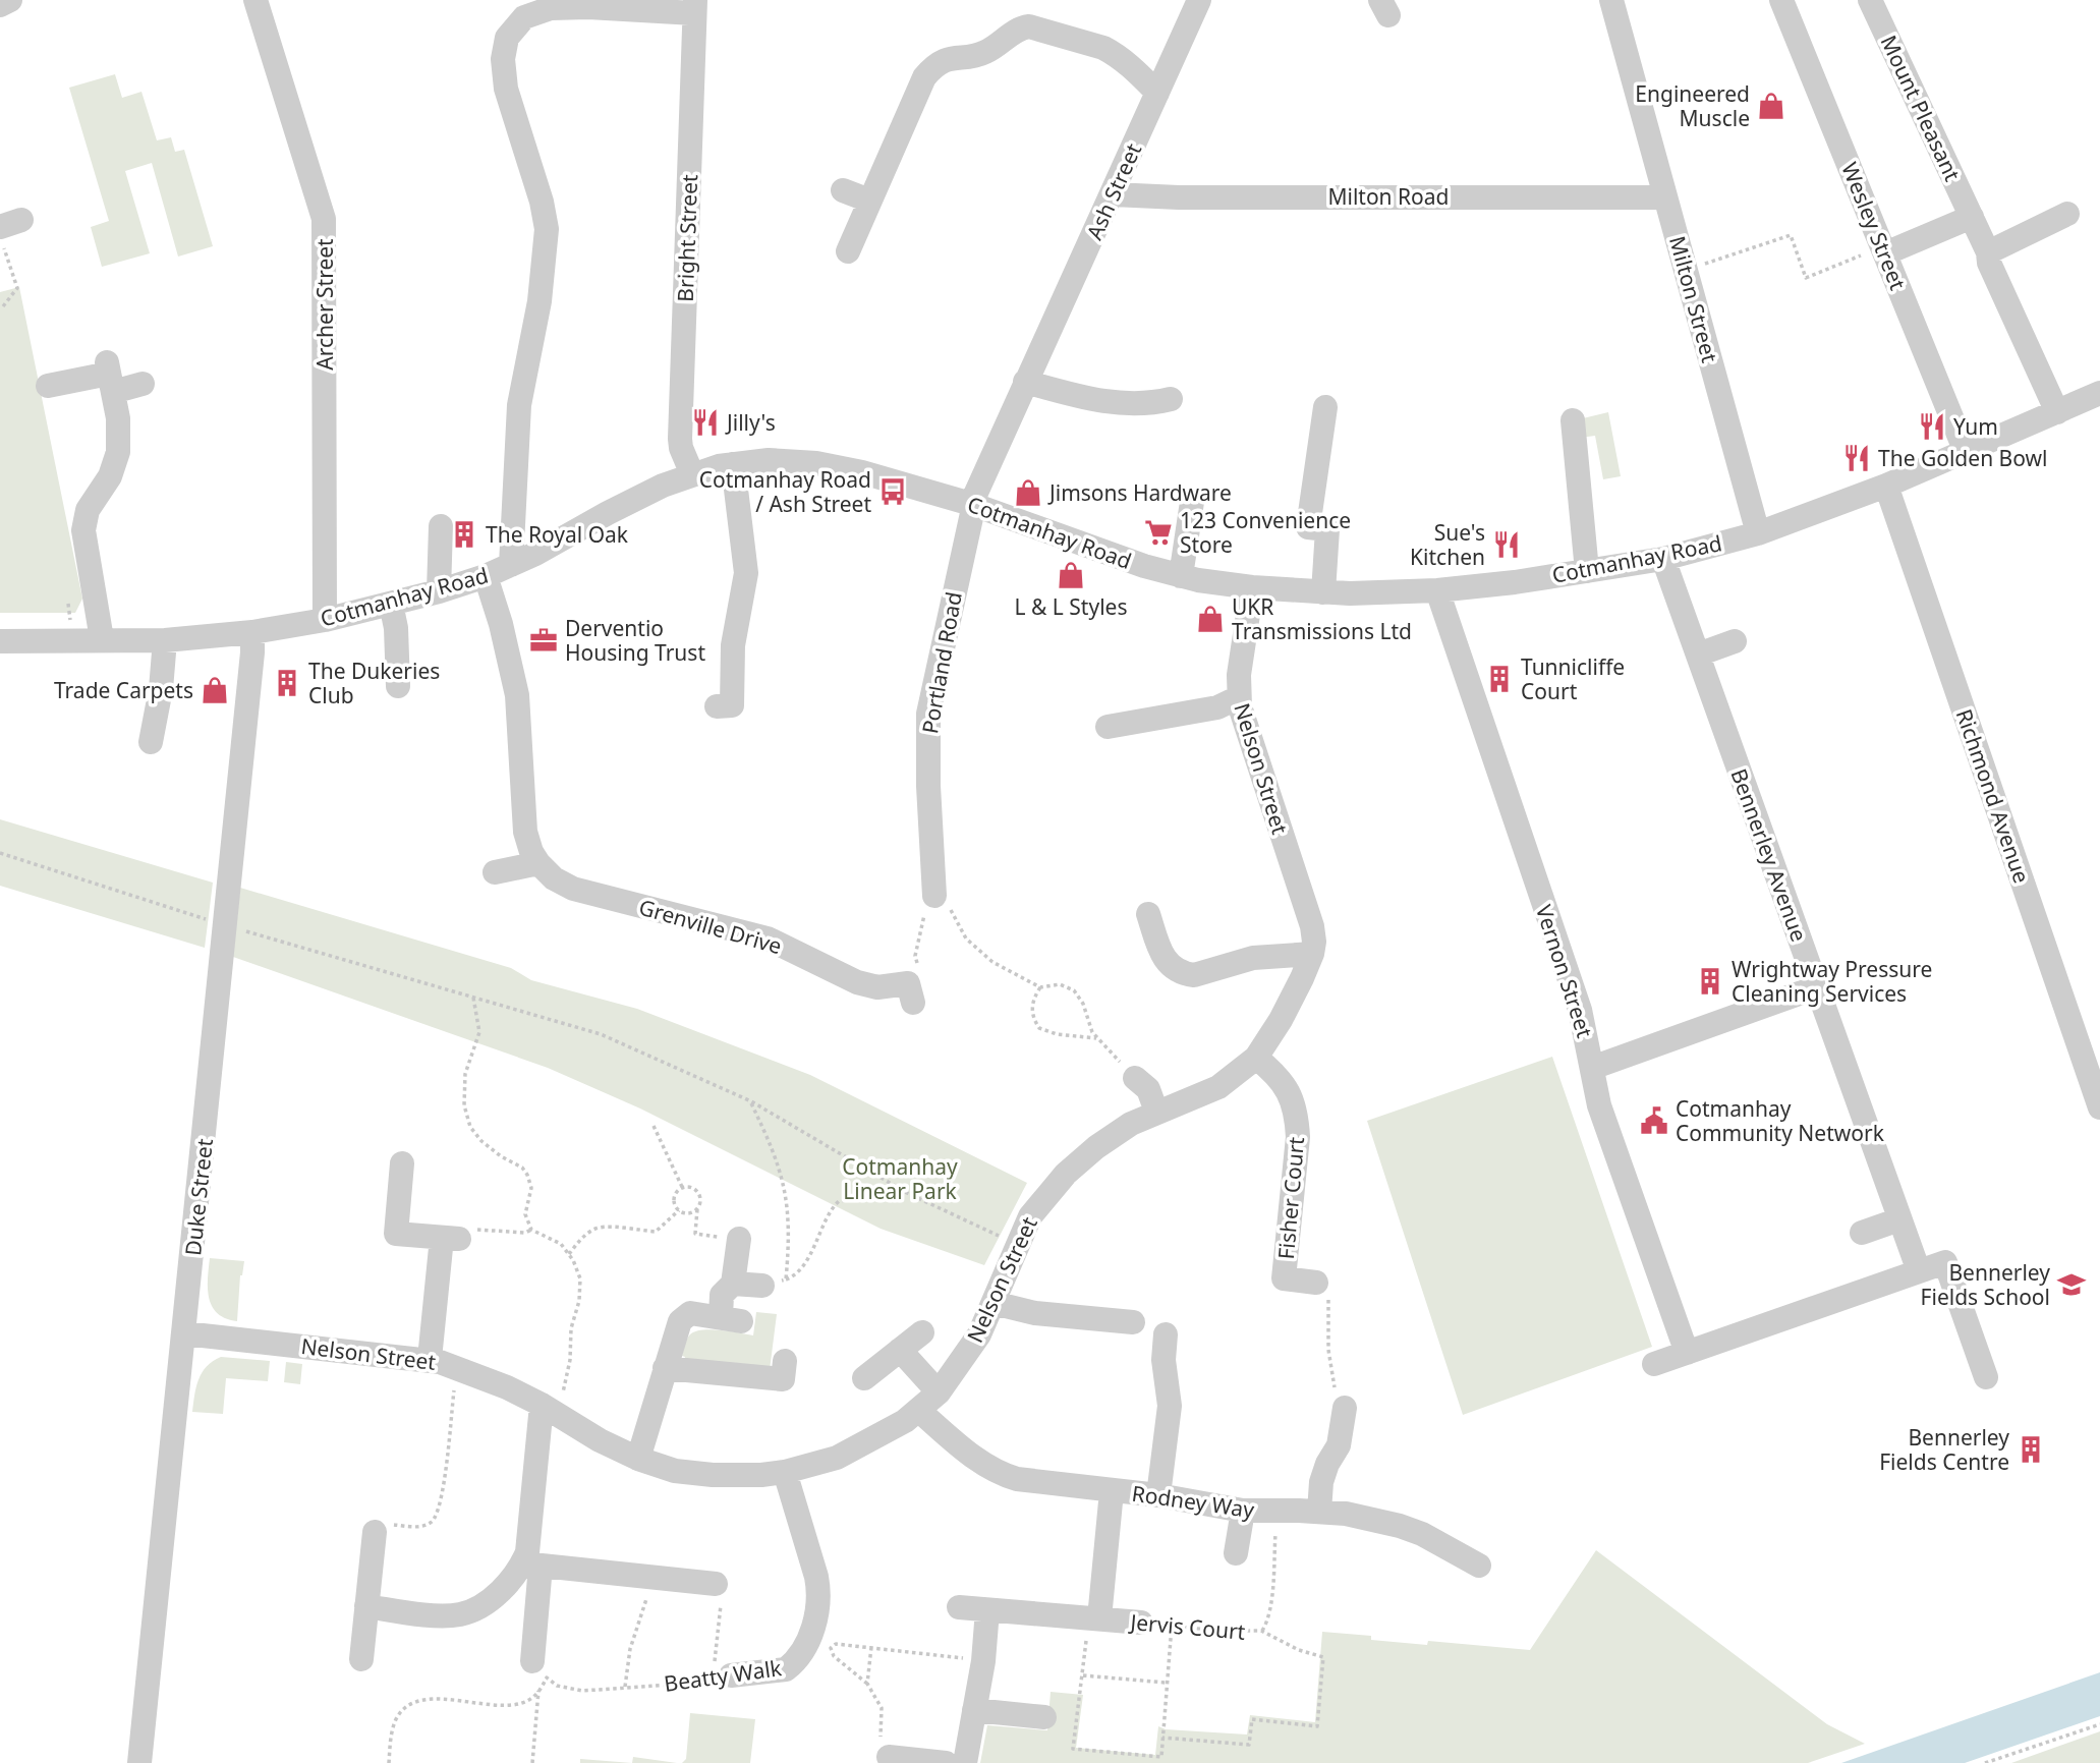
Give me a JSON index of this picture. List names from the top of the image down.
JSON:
{
  "streets": {
    "street": [
      "Mount Pleasant",
      "Ash Street",
      "Milton Road",
      "Wesley Street",
      "Bright Street",
      "Milton Street",
      "Archer Street",
      "Cotmanhay Road",
      "Portland Road",
      "Nelson Street",
      "Richmond Avenue",
      "Bennerley Avenue",
      "Grenville Drive",
      "Vernon Street",
      "Duke Street",
      "Fisher Court",
      "Rodney Way",
      "Jervis Court",
      "Beatty Walk"
    ]
  },
  "crossings": [
    ["Mount Pleasant", "Cotmanhay Road"],
    ["Ash Street", "Milton Road"],
    ["Ash Street", "Cotmanhay Road"],
    ["Ash Street", "Portland Road"],
    ["Milton Road", "Milton Street"],
    ["Wesley Street", "Cotmanhay Road"],
    ["Bright Street", "Cotmanhay Road"],
    ["Milton Street", "Cotmanhay Road"],
    ["Archer Street", "Cotmanhay Road"],
    ["Cotmanhay Road", "Portland Road"],
    ["Cotmanhay Road", "Nelson Street"],
    ["Cotmanhay Road", "Richmond Avenue"],
    ["Cotmanhay Road", "Bennerley Avenue"],
    ["Cotmanhay Road", "Grenville Drive"],
    ["Cotmanhay Road", "Vernon Street"],
    ["Cotmanhay Road", "Duke Street"],
    ["Nelson Street", "Duke Street"],
    ["Nelson Street", "Fisher Court"],
    ["Nelson Street", "Rodney Way"],
    ["Nelson Street", "Beatty Walk"],
    ["Rodney Way", "Jervis Court"]
  ],
  "parks": ["Cotmanhay Linear Park"],
  "places": {
    "shop": [
      "Engineered Muscle",
      "Jimsons Hardware",
      "L & L Styles",
      "UKR Transmissions Ltd",
      "Trade Carpets"
    ],
    "restaurant": [
      "Jilly's",
      "Yum",
      "The Golden Bowl",
      "Sue's Kitchen"
    ],
    "bus stop": ["Cotmanhay Road / Ash Street"],
    "supermarket": ["123 Convenience Store"],
    "building": [
      "The Royal Oak",
      "Tunnicliffe Court",
      "The Dukeries Club",
      "Wrightway Pressure Cleaning Services",
      "Bennerley Fields Centre"
    ],
    "office": ["Derventio Housing Trust"],
    "public building": ["Cotmanhay Community Network"],
    "school or university": ["Bennerley Fields School"]
  }
}
